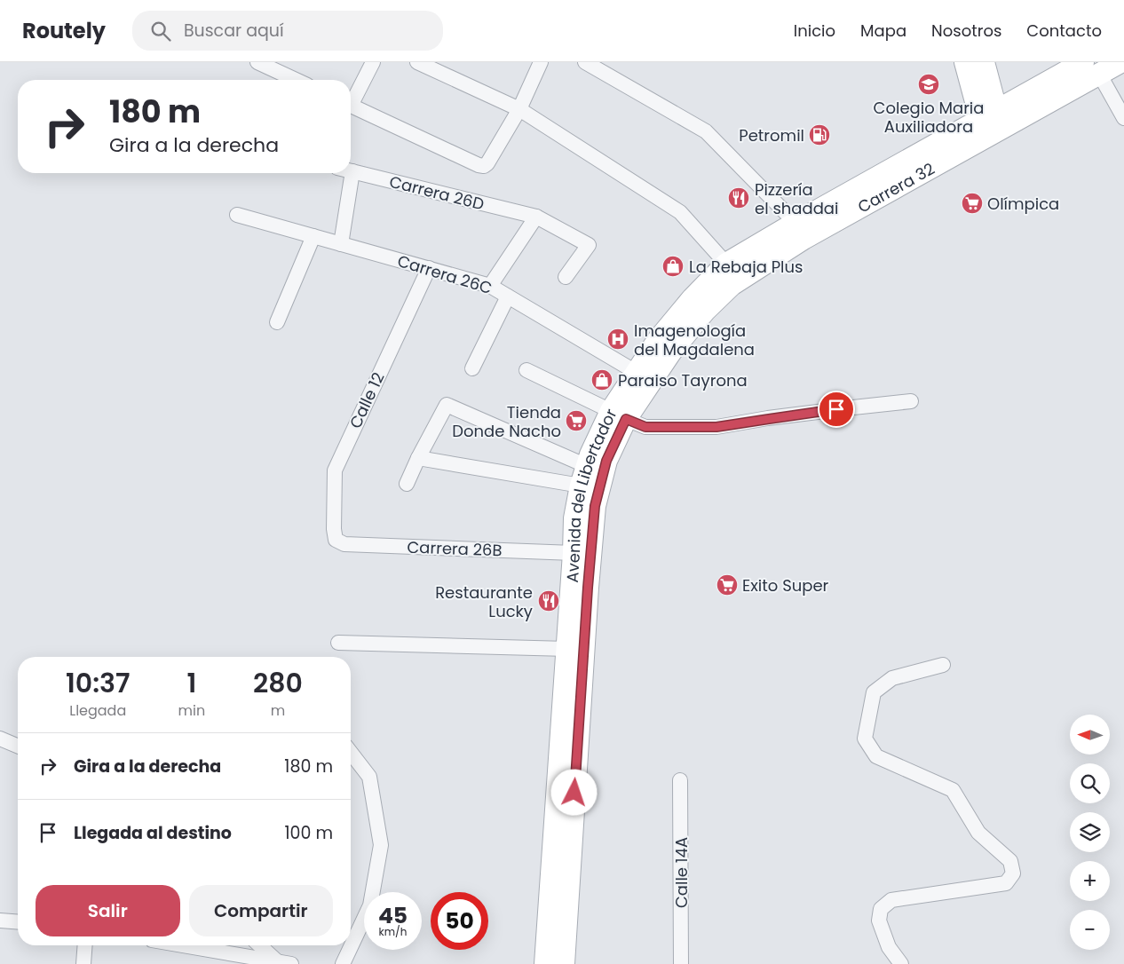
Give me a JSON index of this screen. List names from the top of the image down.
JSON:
{
  "streets": {
    "main road": ["Carrera 32", "Avenida del Libertador"],
    "street": [
      "Carrera 26D",
      "Carrera 26C",
      "Calle 12",
      "Carrera 26B",
      "Calle 14A"
    ]
  },
  "crossings": [
    ["Carrera 32", "Avenida del Libertador"],
    ["Carrera 26C", "Calle 12"],
    ["Carrera 26C", "Avenida del Libertador"],
    ["Calle 12", "Carrera 26B"],
    ["Avenida del Libertador", "Carrera 26B"]
  ],
  "places": {
    "school or university": ["Colegio Maria Auxiliadora"],
    "fuel station": ["Petromil"],
    "restaurant": ["Pizzería el shaddai", "Restaurante Lucky"],
    "supermarket": ["Olímpica", "Tienda Donde Nacho", "Exito Super"],
    "shop": ["La Rebaja Plus", "Paraiso Tayrona"],
    "hospital": ["Imagenología del Magdalena"]
  },
  "north": "left",
  "page": {
    "header": "Routely",
    "search": "Buscar aquí",
    "nav": [
      "Inicio",
      "Mapa",
      "Nosotros",
      "Contacto"
    ],
    "turn": ["180 m", "Gira a la derecha"],
    "eta": [
      "10:37",
      "Llegada",
      "1",
      "min",
      "280",
      "m"
    ],
    "map_buttons": ["+", "−"],
    "list": [
      {
        "name": "Gira a la derecha",
        "value": "180 m"
      },
      {
        "name": "Llegada al destino",
        "value": "100 m"
      }
    ],
    "buttons": ["Salir", "Compartir"],
    "speed": "45 km/h",
    "limit": "50"
  }
}
